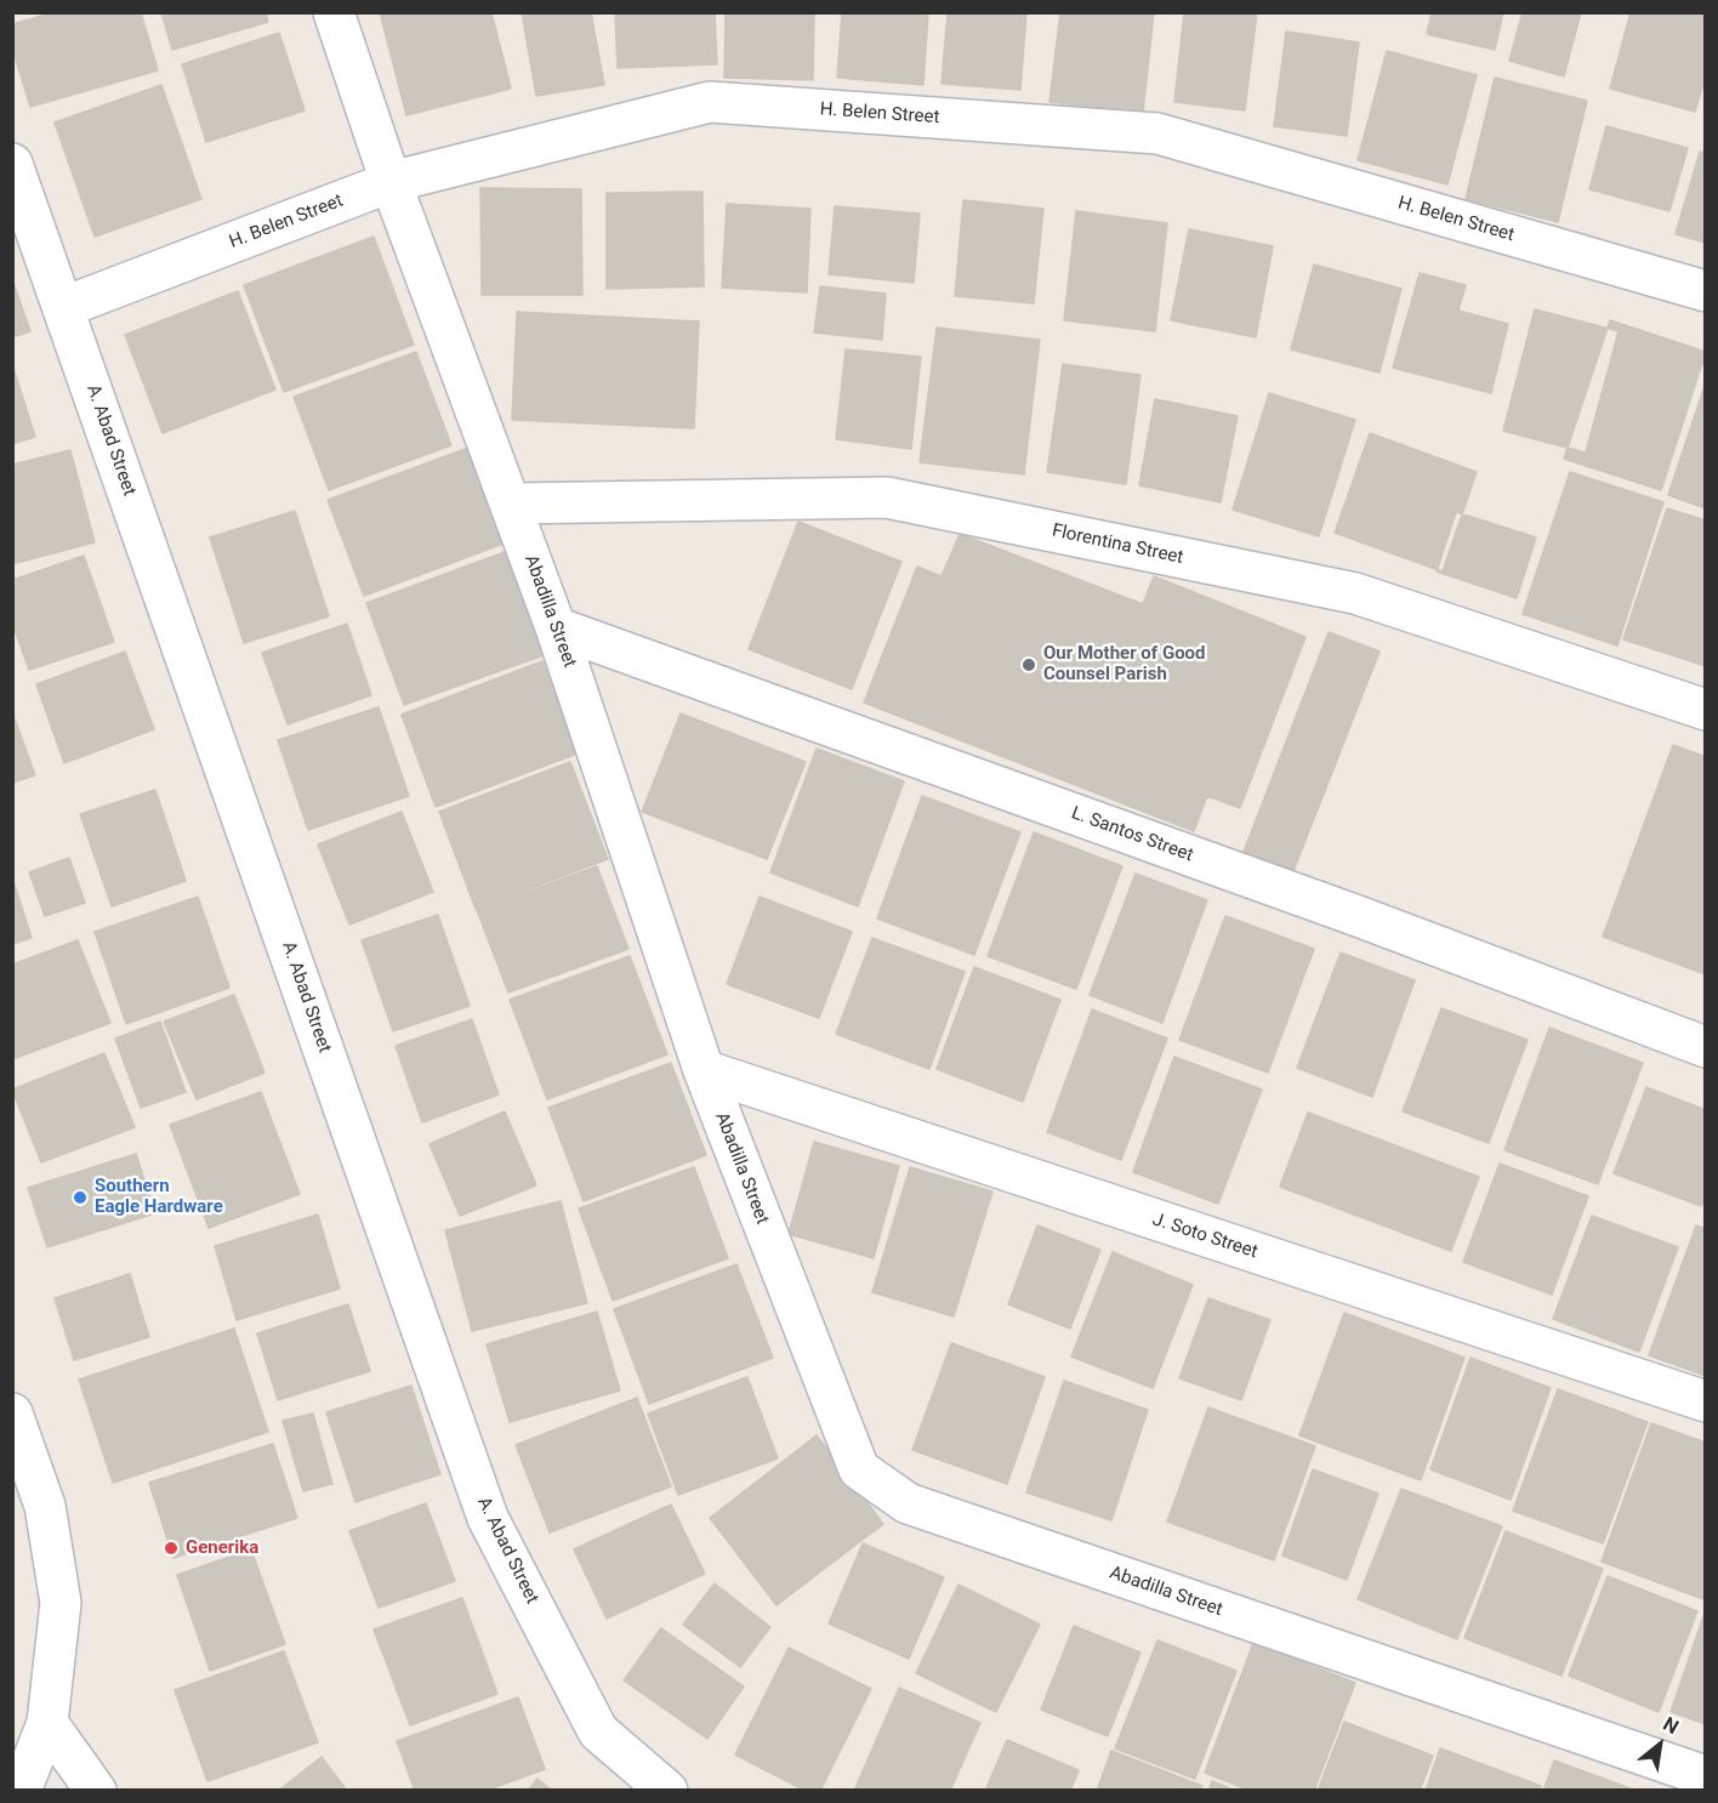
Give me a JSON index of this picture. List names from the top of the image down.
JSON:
{
  "streets": {
    "street": [
      "H. Belen Street",
      "A. Abad Street",
      "Florentina Street",
      "Abadilla Street",
      "L. Santos Street",
      "J. Soto Street"
    ]
  },
  "crossings": [
    ["H. Belen Street", "A. Abad Street"],
    ["H. Belen Street", "Abadilla Street"],
    ["Florentina Street", "Abadilla Street"],
    ["Abadilla Street", "L. Santos Street"],
    ["Abadilla Street", "J. Soto Street"]
  ],
  "places": ["Our Mother of Good Counsel Parish", "Southern Eagle Hardware", "Generika"],
  "north": "top right"
}
